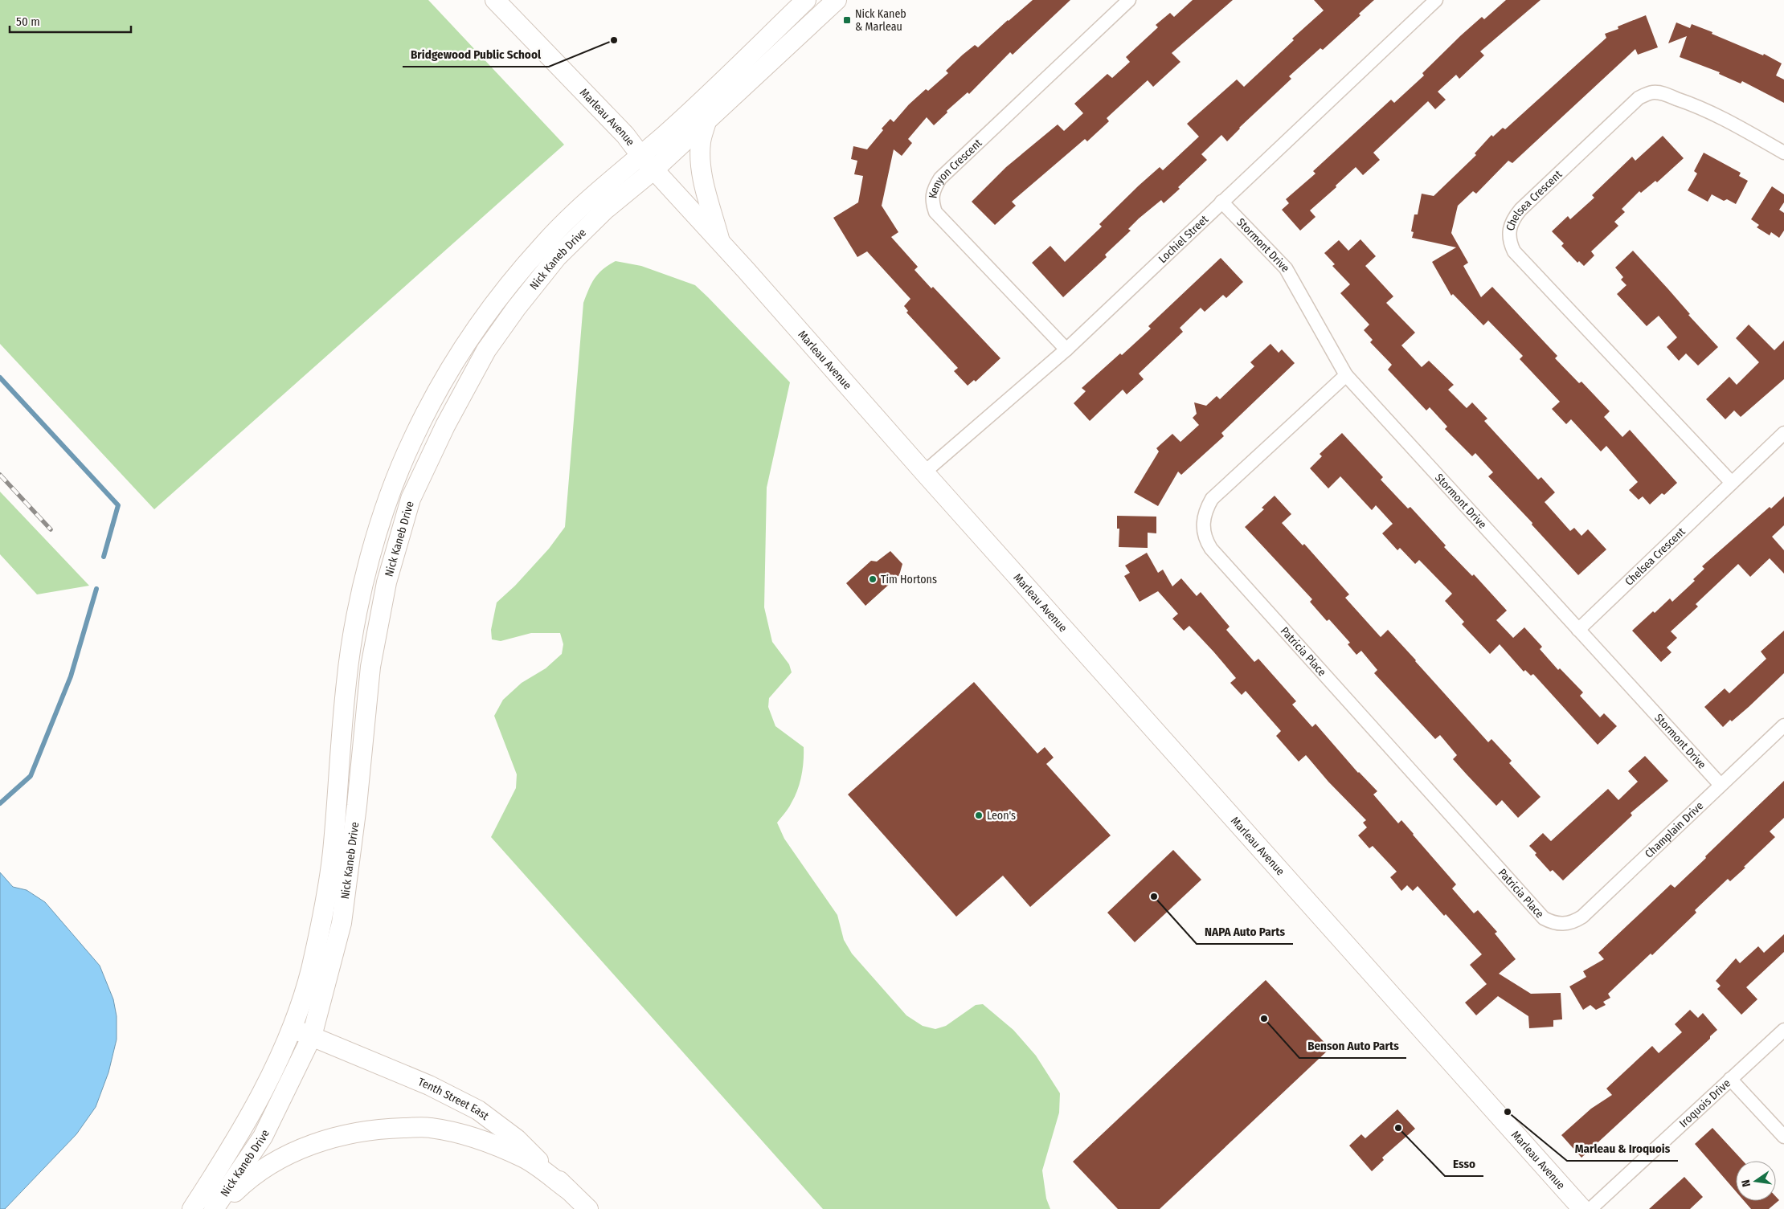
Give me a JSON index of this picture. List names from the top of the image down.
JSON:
{
  "streets": {
    "street": [
      "Marleau Avenue",
      "Kenyon Crescent",
      "Chelsea Crescent",
      "Lochiel Street",
      "Stormont Drive",
      "Nick Kaneb Drive",
      "Patricia Place",
      "Champlain Drive",
      "Tenth Street East",
      "Iroquois Drive"
    ]
  },
  "crossings": [
    ["Marleau Avenue", "Lochiel Street"],
    ["Marleau Avenue", "Nick Kaneb Drive"],
    ["Kenyon Crescent", "Lochiel Street"],
    ["Chelsea Crescent", "Stormont Drive"],
    ["Lochiel Street", "Stormont Drive"],
    ["Stormont Drive", "Patricia Place"],
    ["Stormont Drive", "Champlain Drive"],
    ["Nick Kaneb Drive", "Tenth Street East"],
    ["Patricia Place", "Champlain Drive"]
  ],
  "places": {
    "transit": ["Nick Kaneb & Marleau"],
    "other": [
      "Bridgewood Public School",
      "Tim Hortons",
      "Leon's",
      "NAPA Auto Parts",
      "Benson Auto Parts",
      "Marleau & Iroquois",
      "Esso"
    ]
  },
  "scale_bar": "50 m",
  "north": "left"
}
